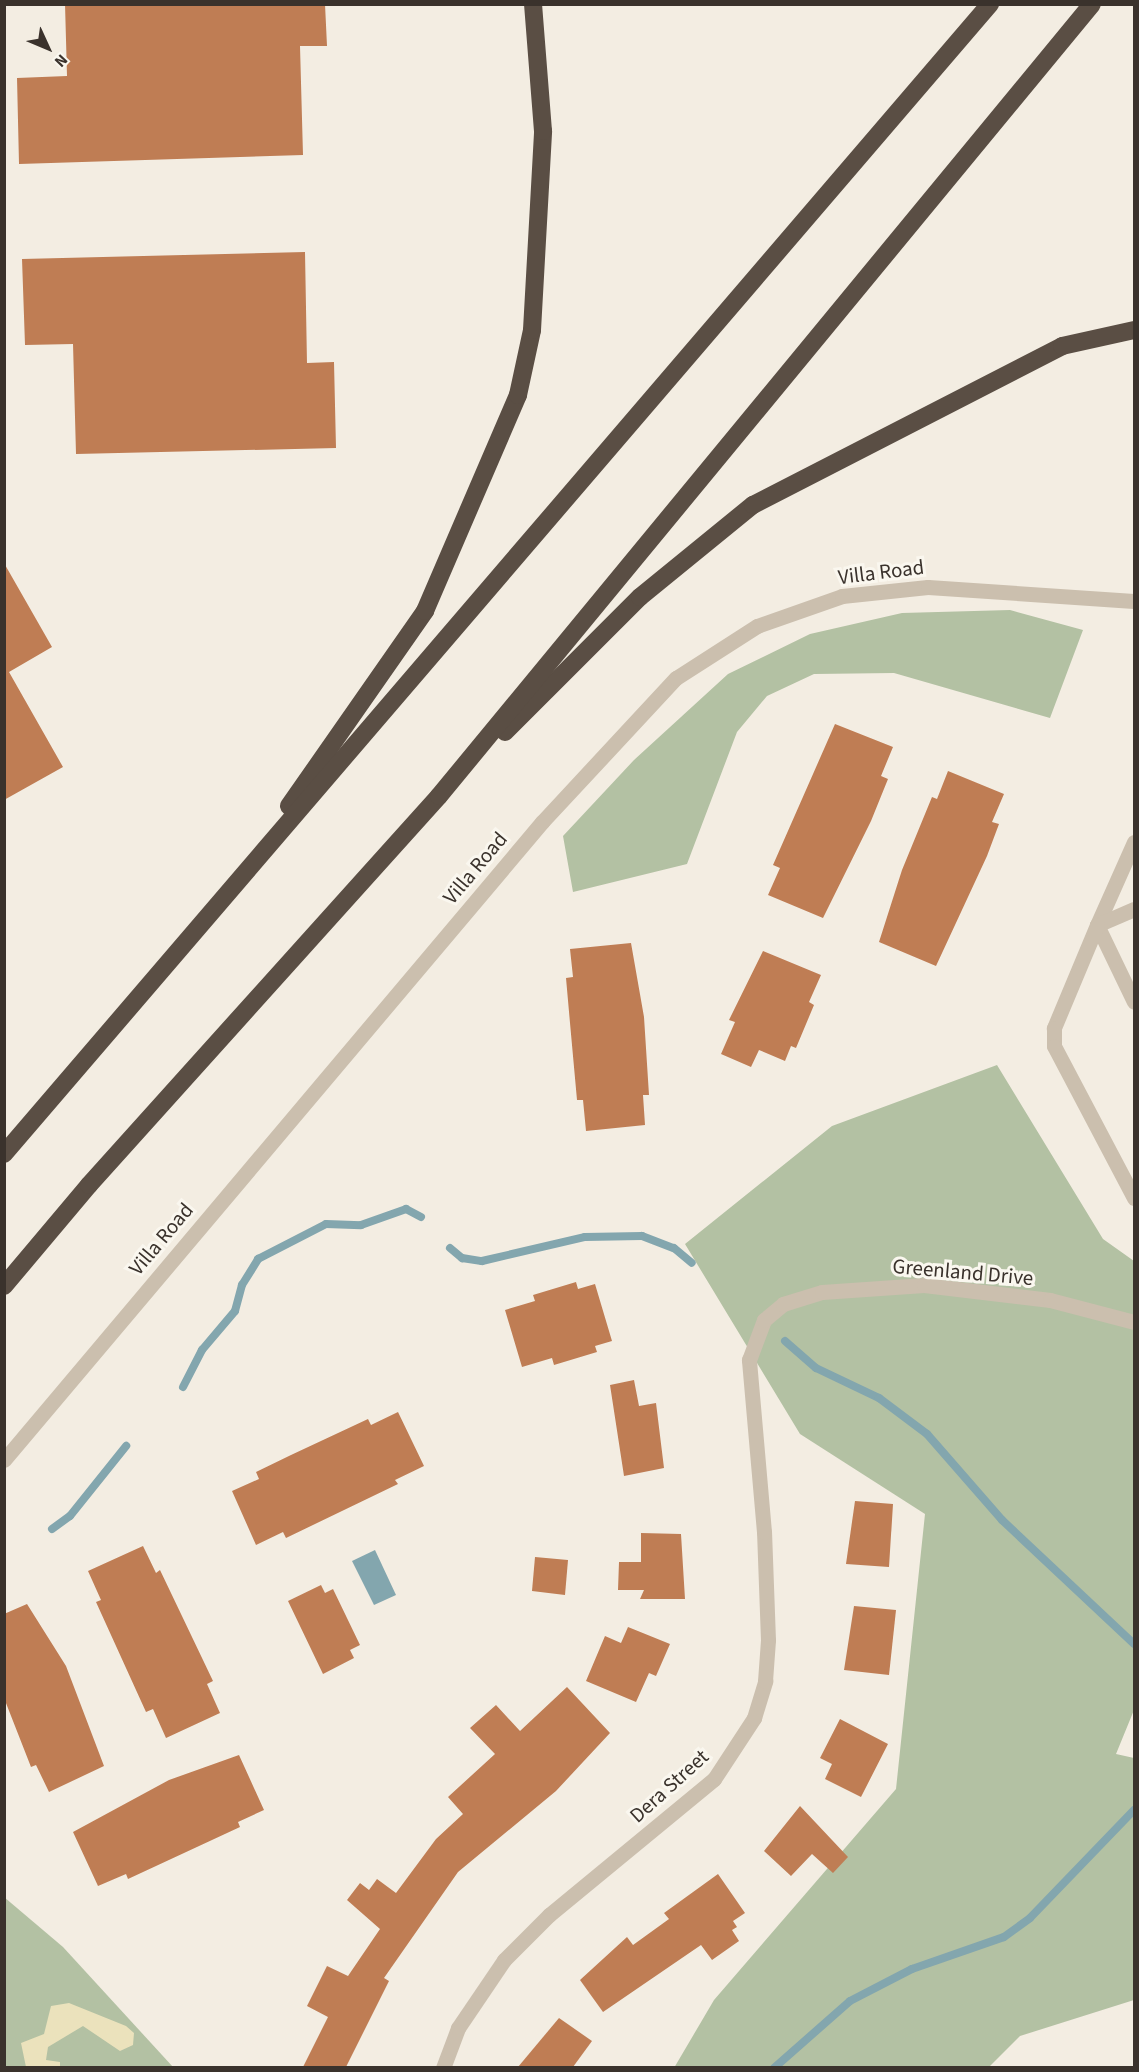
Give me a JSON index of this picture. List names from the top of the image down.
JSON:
{
  "streets": {
    "street": ["Villa Road", "Greenland Drive", "Dera Street"]
  },
  "crossings": [
    ["Greenland Drive", "Dera Street"]
  ],
  "north": "bottom right"
}
